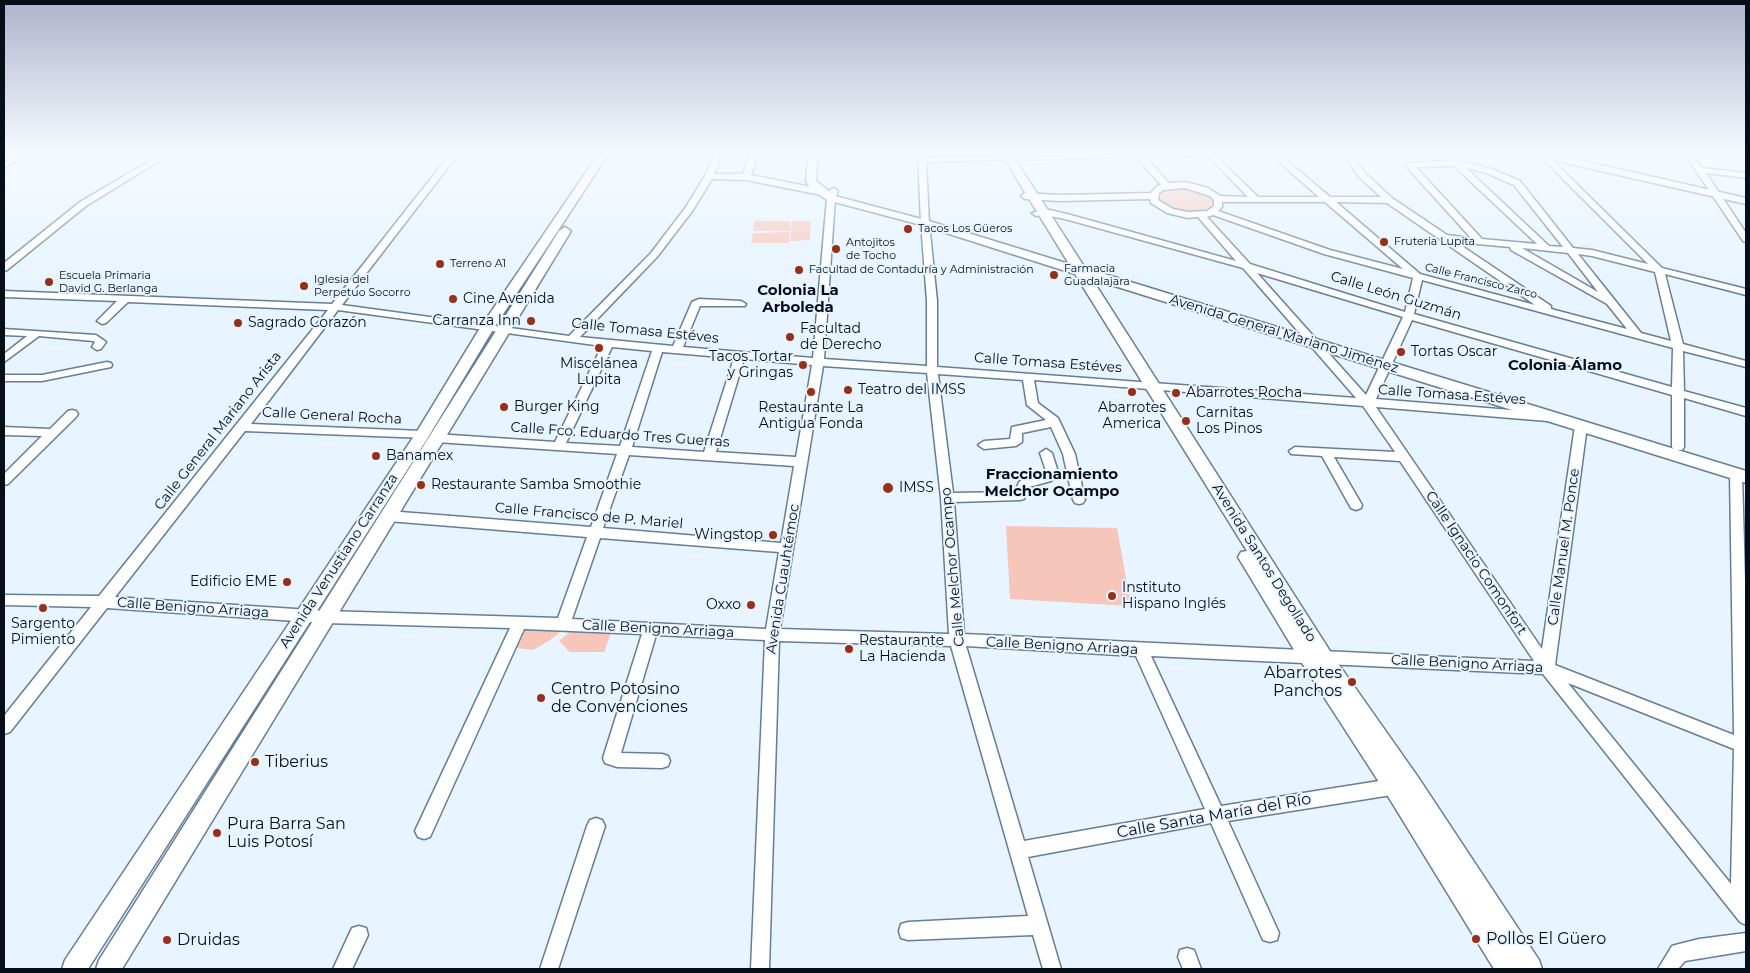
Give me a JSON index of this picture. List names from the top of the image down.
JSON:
{
  "streets": {
    "main road": ["Avenida General Mariano Jiménez", "Avenida Venustiano Carranza", "Avenida Santos Degollado"],
    "street": [
      "Calle Francisco Zarco",
      "Calle León Guzmán",
      "Calle Tomasa Estéves",
      "Calle General Rocha",
      "Calle General Mariano Arista",
      "Calle Fco. Eduardo Tres Guerras",
      "Calle Francisco de P. Mariel",
      "Calle Manuel M. Ponce",
      "Calle Ignacio Comonfort",
      "Calle Melchor Ocampo",
      "Avenida Cuauhtémoc",
      "Calle Benigno Arriaga",
      "Calle Santa María del Río"
    ]
  },
  "crossings": [
    ["Calle Francisco Zarco", "Calle Ignacio Comonfort"],
    ["Calle León Guzmán", "Avenida Santos Degollado"],
    ["Calle León Guzmán", "Calle Ignacio Comonfort"],
    ["Calle Tomasa Estéves", "Avenida General Mariano Jiménez"],
    ["Calle Tomasa Estéves", "Calle General Mariano Arista"],
    ["Calle Tomasa Estéves", "Avenida Venustiano Carranza"],
    ["Calle Tomasa Estéves", "Avenida Santos Degollado"],
    ["Calle Tomasa Estéves", "Calle Ignacio Comonfort"],
    ["Calle Tomasa Estéves", "Calle Melchor Ocampo"],
    ["Calle Tomasa Estéves", "Avenida Cuauhtémoc"],
    ["Avenida General Mariano Jiménez", "Calle Manuel M. Ponce"],
    ["Avenida General Mariano Jiménez", "Avenida Santos Degollado"],
    ["Avenida General Mariano Jiménez", "Calle Ignacio Comonfort"],
    ["Avenida General Mariano Jiménez", "Calle Melchor Ocampo"],
    ["Calle General Rocha", "Calle General Mariano Arista"],
    ["Calle General Rocha", "Avenida Venustiano Carranza"],
    ["Calle General Mariano Arista", "Calle Benigno Arriaga"],
    ["Calle Fco. Eduardo Tres Guerras", "Avenida Venustiano Carranza"],
    ["Calle Fco. Eduardo Tres Guerras", "Avenida Cuauhtémoc"],
    ["Calle Francisco de P. Mariel", "Avenida Venustiano Carranza"],
    ["Calle Francisco de P. Mariel", "Avenida Cuauhtémoc"],
    ["Calle Manuel M. Ponce", "Calle Ignacio Comonfort"],
    ["Calle Manuel M. Ponce", "Calle Benigno Arriaga"],
    ["Avenida Venustiano Carranza", "Calle Benigno Arriaga"],
    ["Avenida Santos Degollado", "Calle Benigno Arriaga"],
    ["Avenida Santos Degollado", "Calle Santa María del Río"],
    ["Calle Ignacio Comonfort", "Calle Benigno Arriaga"],
    ["Calle Melchor Ocampo", "Calle Benigno Arriaga"],
    ["Calle Melchor Ocampo", "Calle Santa María del Río"],
    ["Avenida Cuauhtémoc", "Calle Benigno Arriaga"]
  ],
  "districts": ["Colonia La Arboleda", "Colonia Álamo", "Fraccionamiento Melchor Ocampo"],
  "places": [
    "Tacos Los Güeros",
    "Fruteria Lupita",
    "Antojitos de Tocho",
    "Terreno A1",
    "Facultad de Contaduría y Administración",
    "Farmacia Guadalajara",
    "Escuela Primaria David G. Berlanga",
    "Iglesia del Perpetuo Socorro",
    "Cine Avenida",
    "Carranza Inn",
    "Sagrado Corazón",
    "Facultad de Derecho",
    "Miscelánea Lupita",
    "Tortas Oscar",
    "Tacos Tortar y Gringas",
    "Teatro del IMSS",
    "Restaurante La Antigua Fonda",
    "Abarrotes America",
    "Abarrotes Rocha",
    "Burger King",
    "Carnitas Los Pinos",
    "Banamex",
    "Restaurante Samba Smoothie",
    "IMSS",
    "Wingstop",
    "Edificio EME",
    "Instituto Hispano Inglés",
    "Oxxo",
    "Sargento Pimiento",
    "Restaurante La Hacienda",
    "Abarrotes Panchos",
    "Centro Potosino de Convenciones",
    "Tiberius",
    "Pura Barra San Luis Potosí",
    "Pollos El Güero",
    "Druidas"
  ]
}
